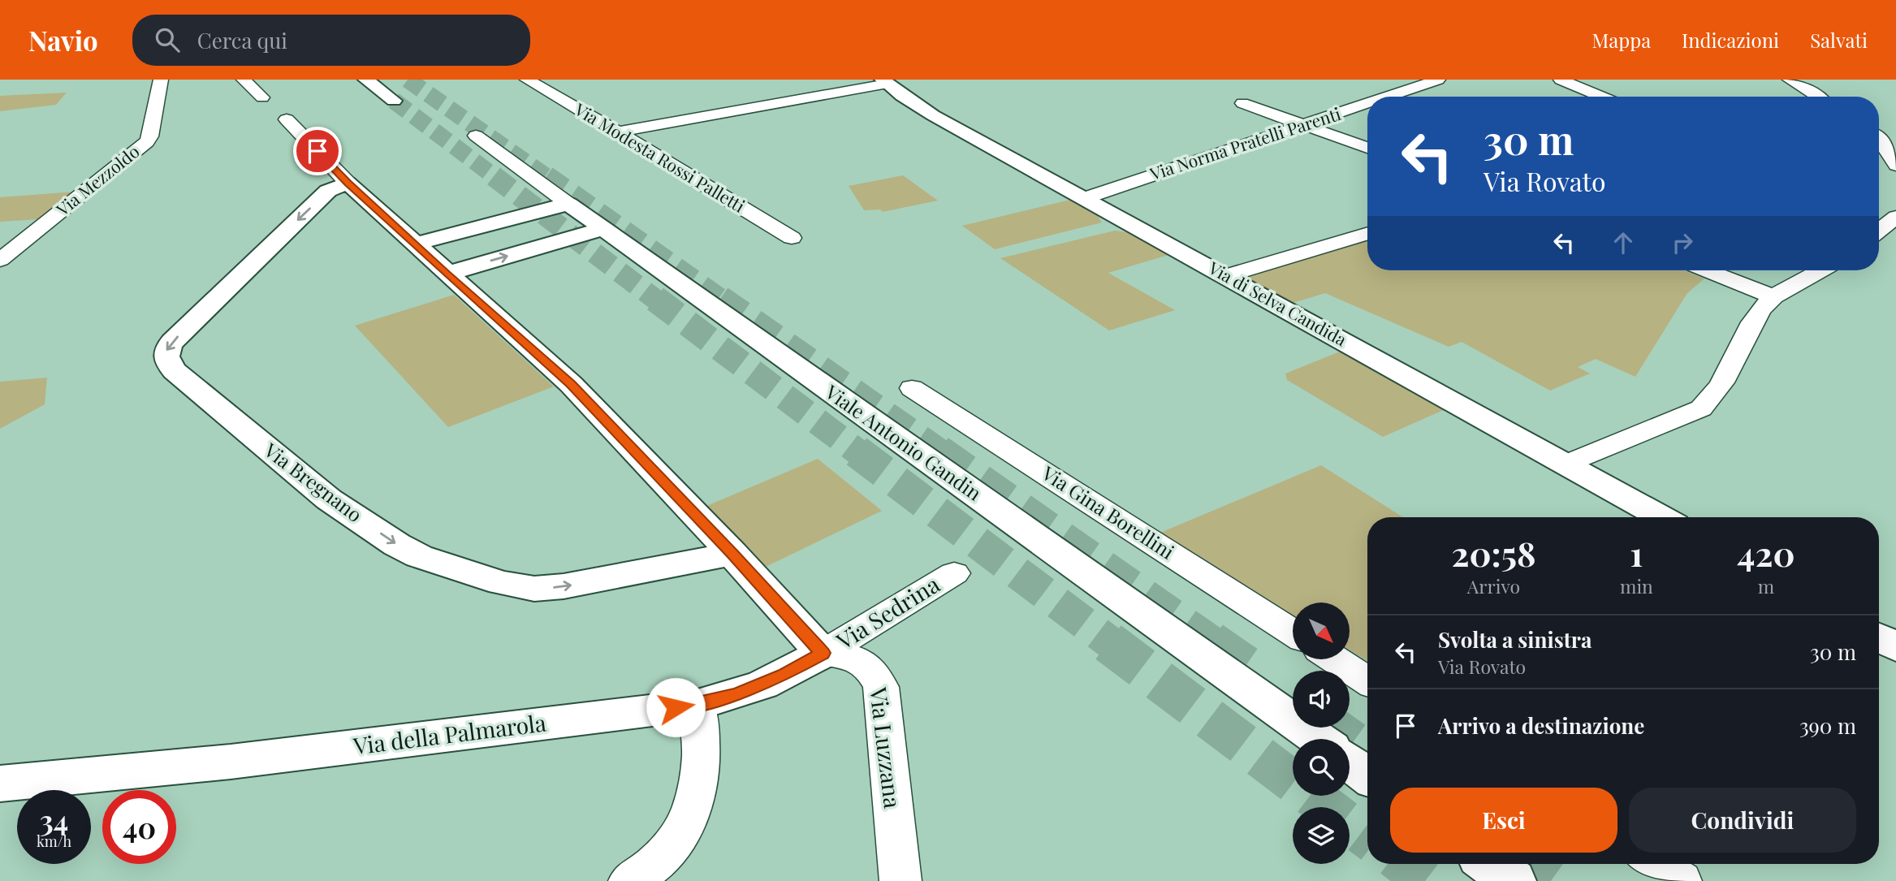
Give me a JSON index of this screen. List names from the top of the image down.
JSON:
{
  "streets": {
    "main road": [
      "Via di Selva Candida",
      "Viale Antonio Gandin",
      "Via Bregnano",
      "Via Sedrina",
      "Via della Palmarola"
    ],
    "street": [
      "Via Norma Pratelli Parenti",
      "Via Modesta Rossi Palletti",
      "Via Mezzoldo",
      "Via Gina Borellini",
      "Via Luzzana"
    ]
  },
  "crossings": [
    ["Via Norma Pratelli Parenti", "Via di Selva Candida"],
    ["Via Sedrina", "Via della Palmarola"],
    ["Via Sedrina", "Via Luzzana"]
  ],
  "north": "bottom right",
  "page": {
    "header": "Navio",
    "search": "Cerca qui",
    "nav": ["Mappa", "Indicazioni", "Salvati"],
    "turn": ["30 m", "Via Rovato"],
    "eta": [
      "20:58",
      "Arrivo",
      "1",
      "min",
      "420",
      "m"
    ],
    "list": [
      {
        "name": "Svolta a sinistra",
        "note": "Via Rovato",
        "value": "30 m"
      },
      {
        "name": "Arrivo a destinazione",
        "value": "390 m"
      }
    ],
    "buttons": ["Esci", "Condividi"],
    "speed": "34 km/h",
    "limit": "40"
  }
}
